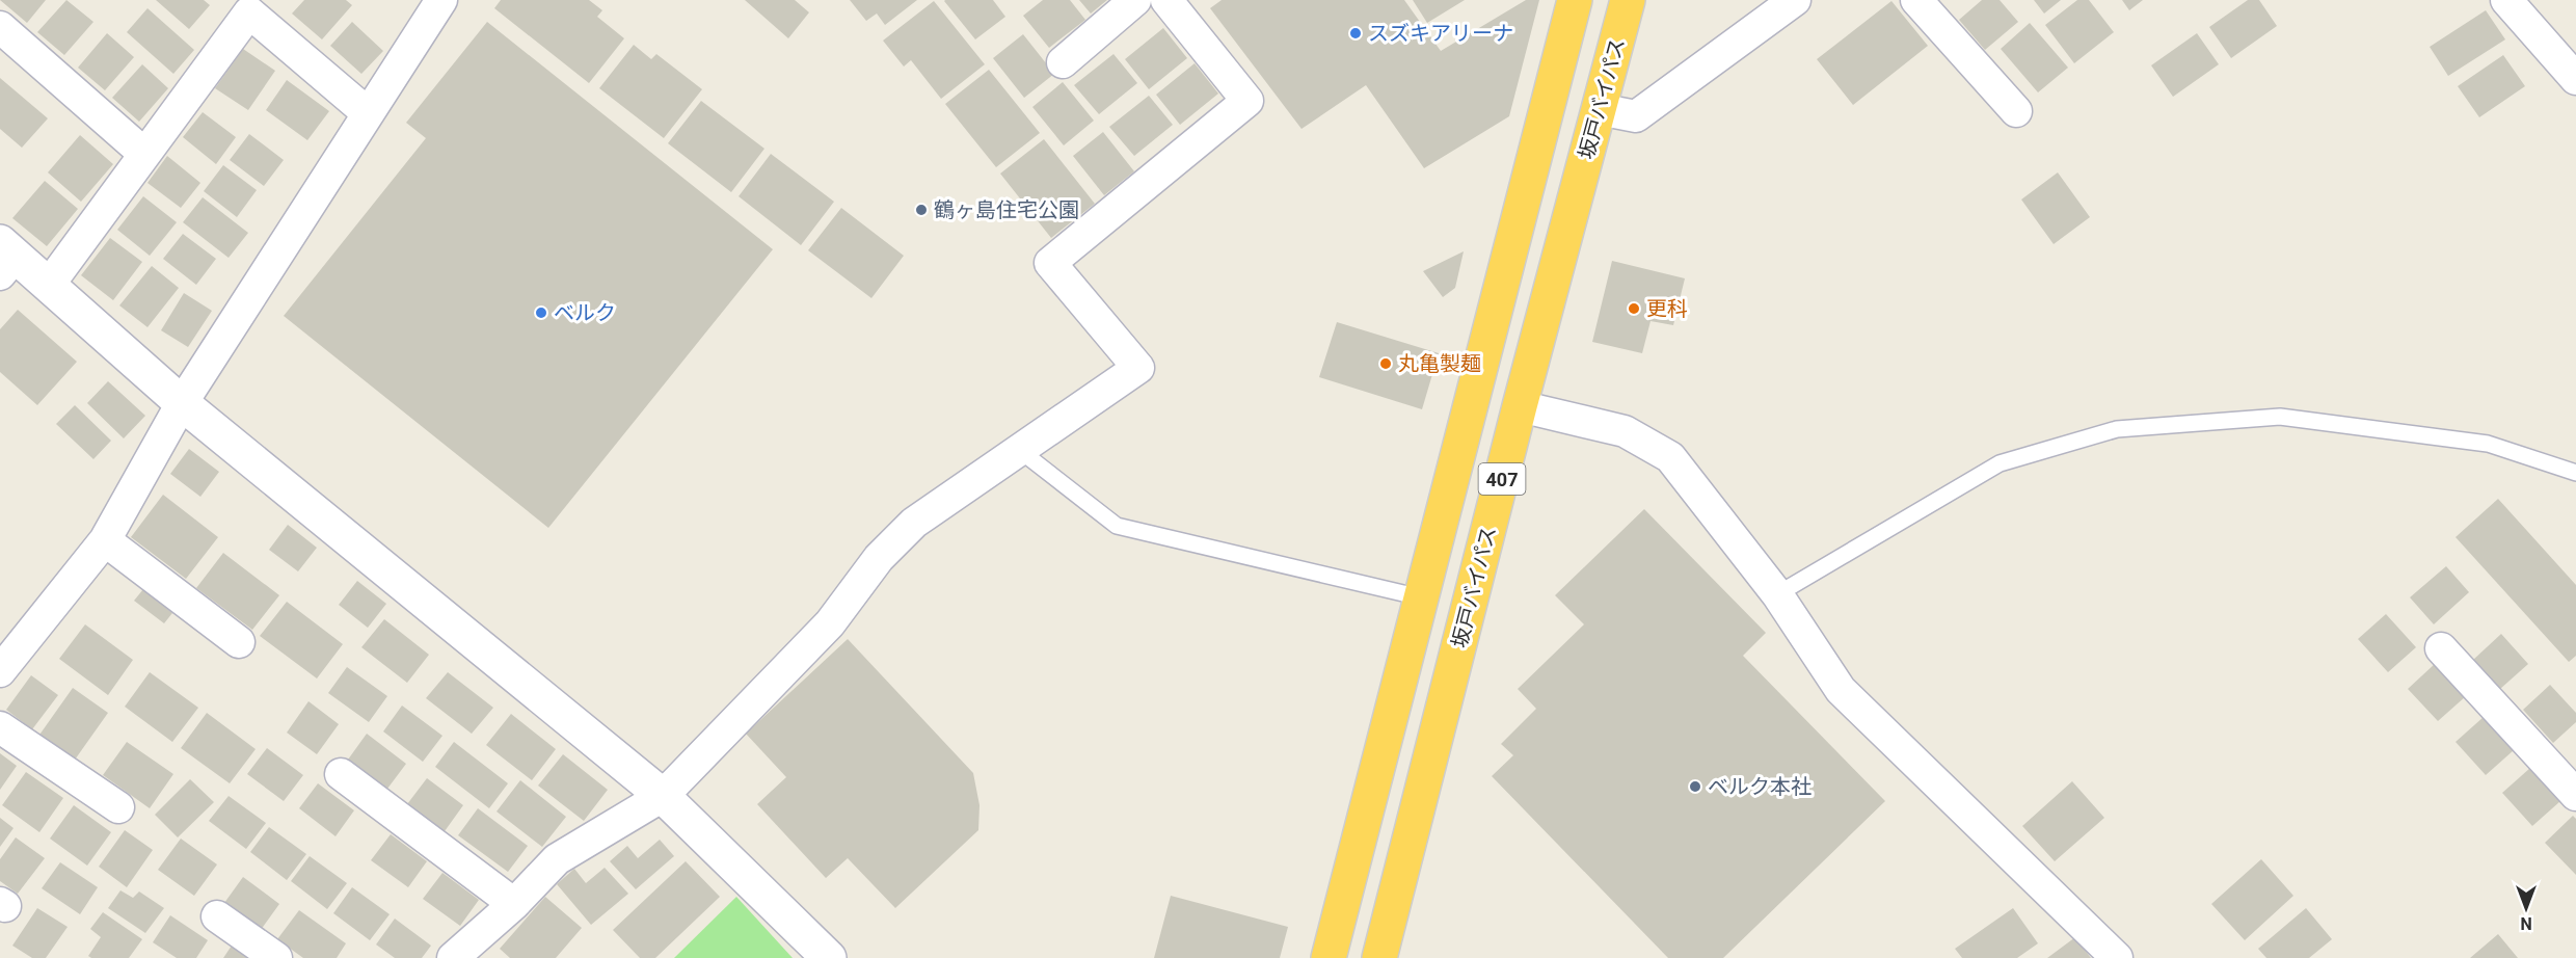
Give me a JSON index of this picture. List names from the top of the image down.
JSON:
{
  "streets": {
    "highway": ["坂戸バイパス", "407"]
  },
  "places": [
    "スズキアリーナ",
    "鶴ヶ島住宅公園",
    "更科",
    "ベルク",
    "丸亀製麺",
    "ベルク本社"
  ],
  "north": "bottom"
}
